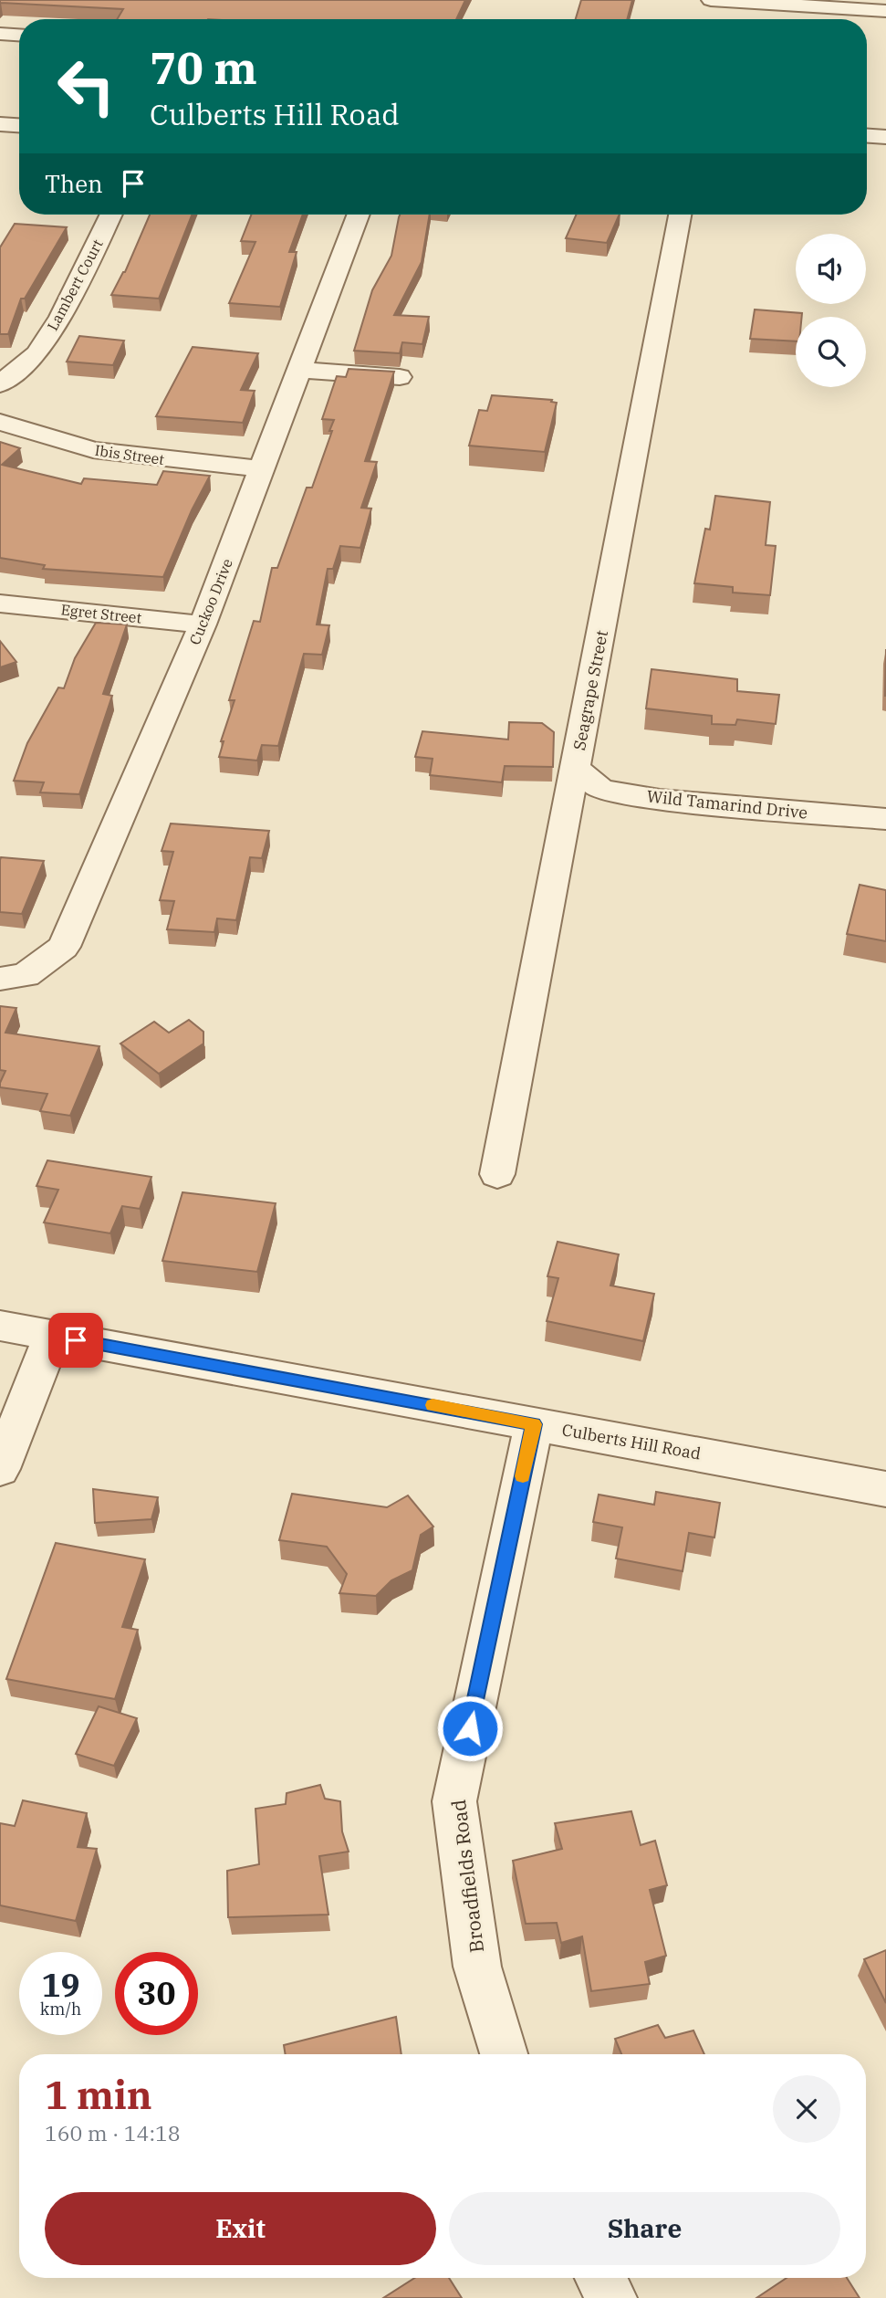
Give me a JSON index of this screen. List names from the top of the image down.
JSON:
{
  "streets": {
    "street": [
      "Lambert Court",
      "Ibis Street",
      "Cuckoo Drive",
      "Egret Street",
      "Seagrape Street",
      "Wild Tamarind Drive",
      "Culberts Hill Road",
      "Broadfields Road"
    ]
  },
  "crossings": [
    ["Ibis Street", "Cuckoo Drive"],
    ["Cuckoo Drive", "Egret Street"],
    ["Seagrape Street", "Wild Tamarind Drive"],
    ["Culberts Hill Road", "Broadfields Road"]
  ],
  "page": {
    "turn": ["70 m", "Culberts Hill Road"],
    "then": "Then",
    "speed": "19 km/h",
    "limit": "30",
    "heading": ["1 min", "160 m · 14:18"],
    "buttons": ["Exit", "Share"]
  }
}
